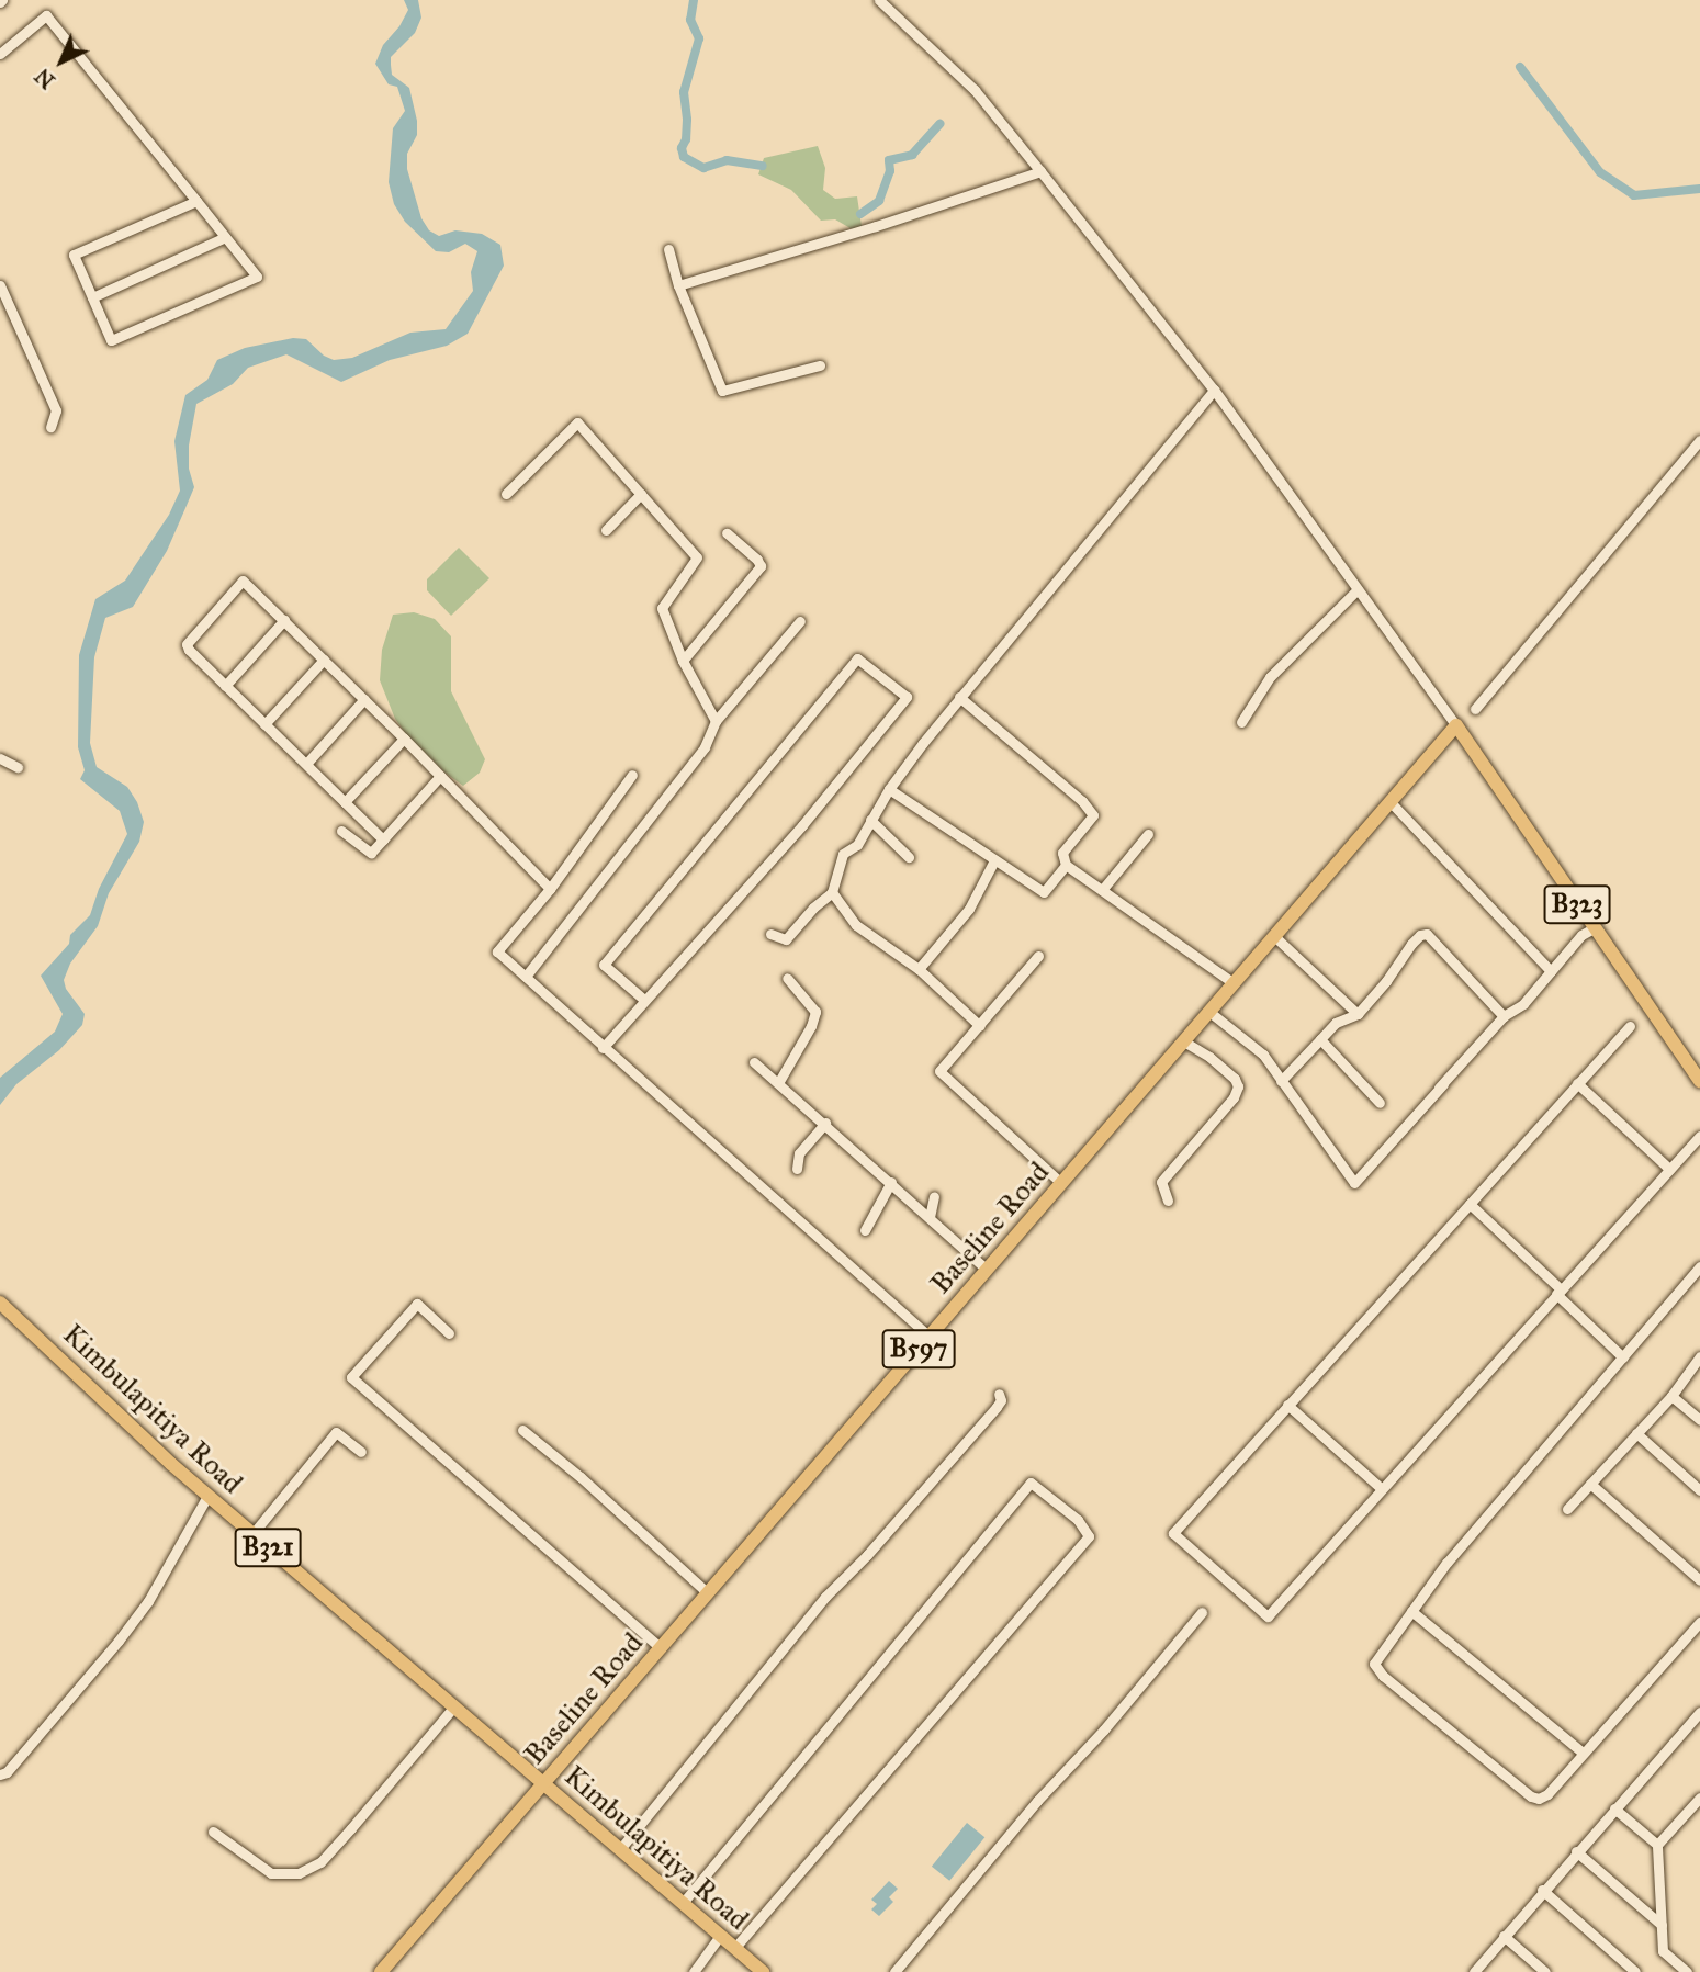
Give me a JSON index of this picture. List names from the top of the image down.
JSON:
{
  "streets": {
    "main road": [
      "B323",
      "Baseline Road",
      "B597",
      "Kimbulapitiya Road",
      "B321"
    ]
  },
  "crossings": [
    ["B323", "Baseline Road"],
    ["Baseline Road", "Kimbulapitiya Road"]
  ],
  "north": "bottom left"
}
